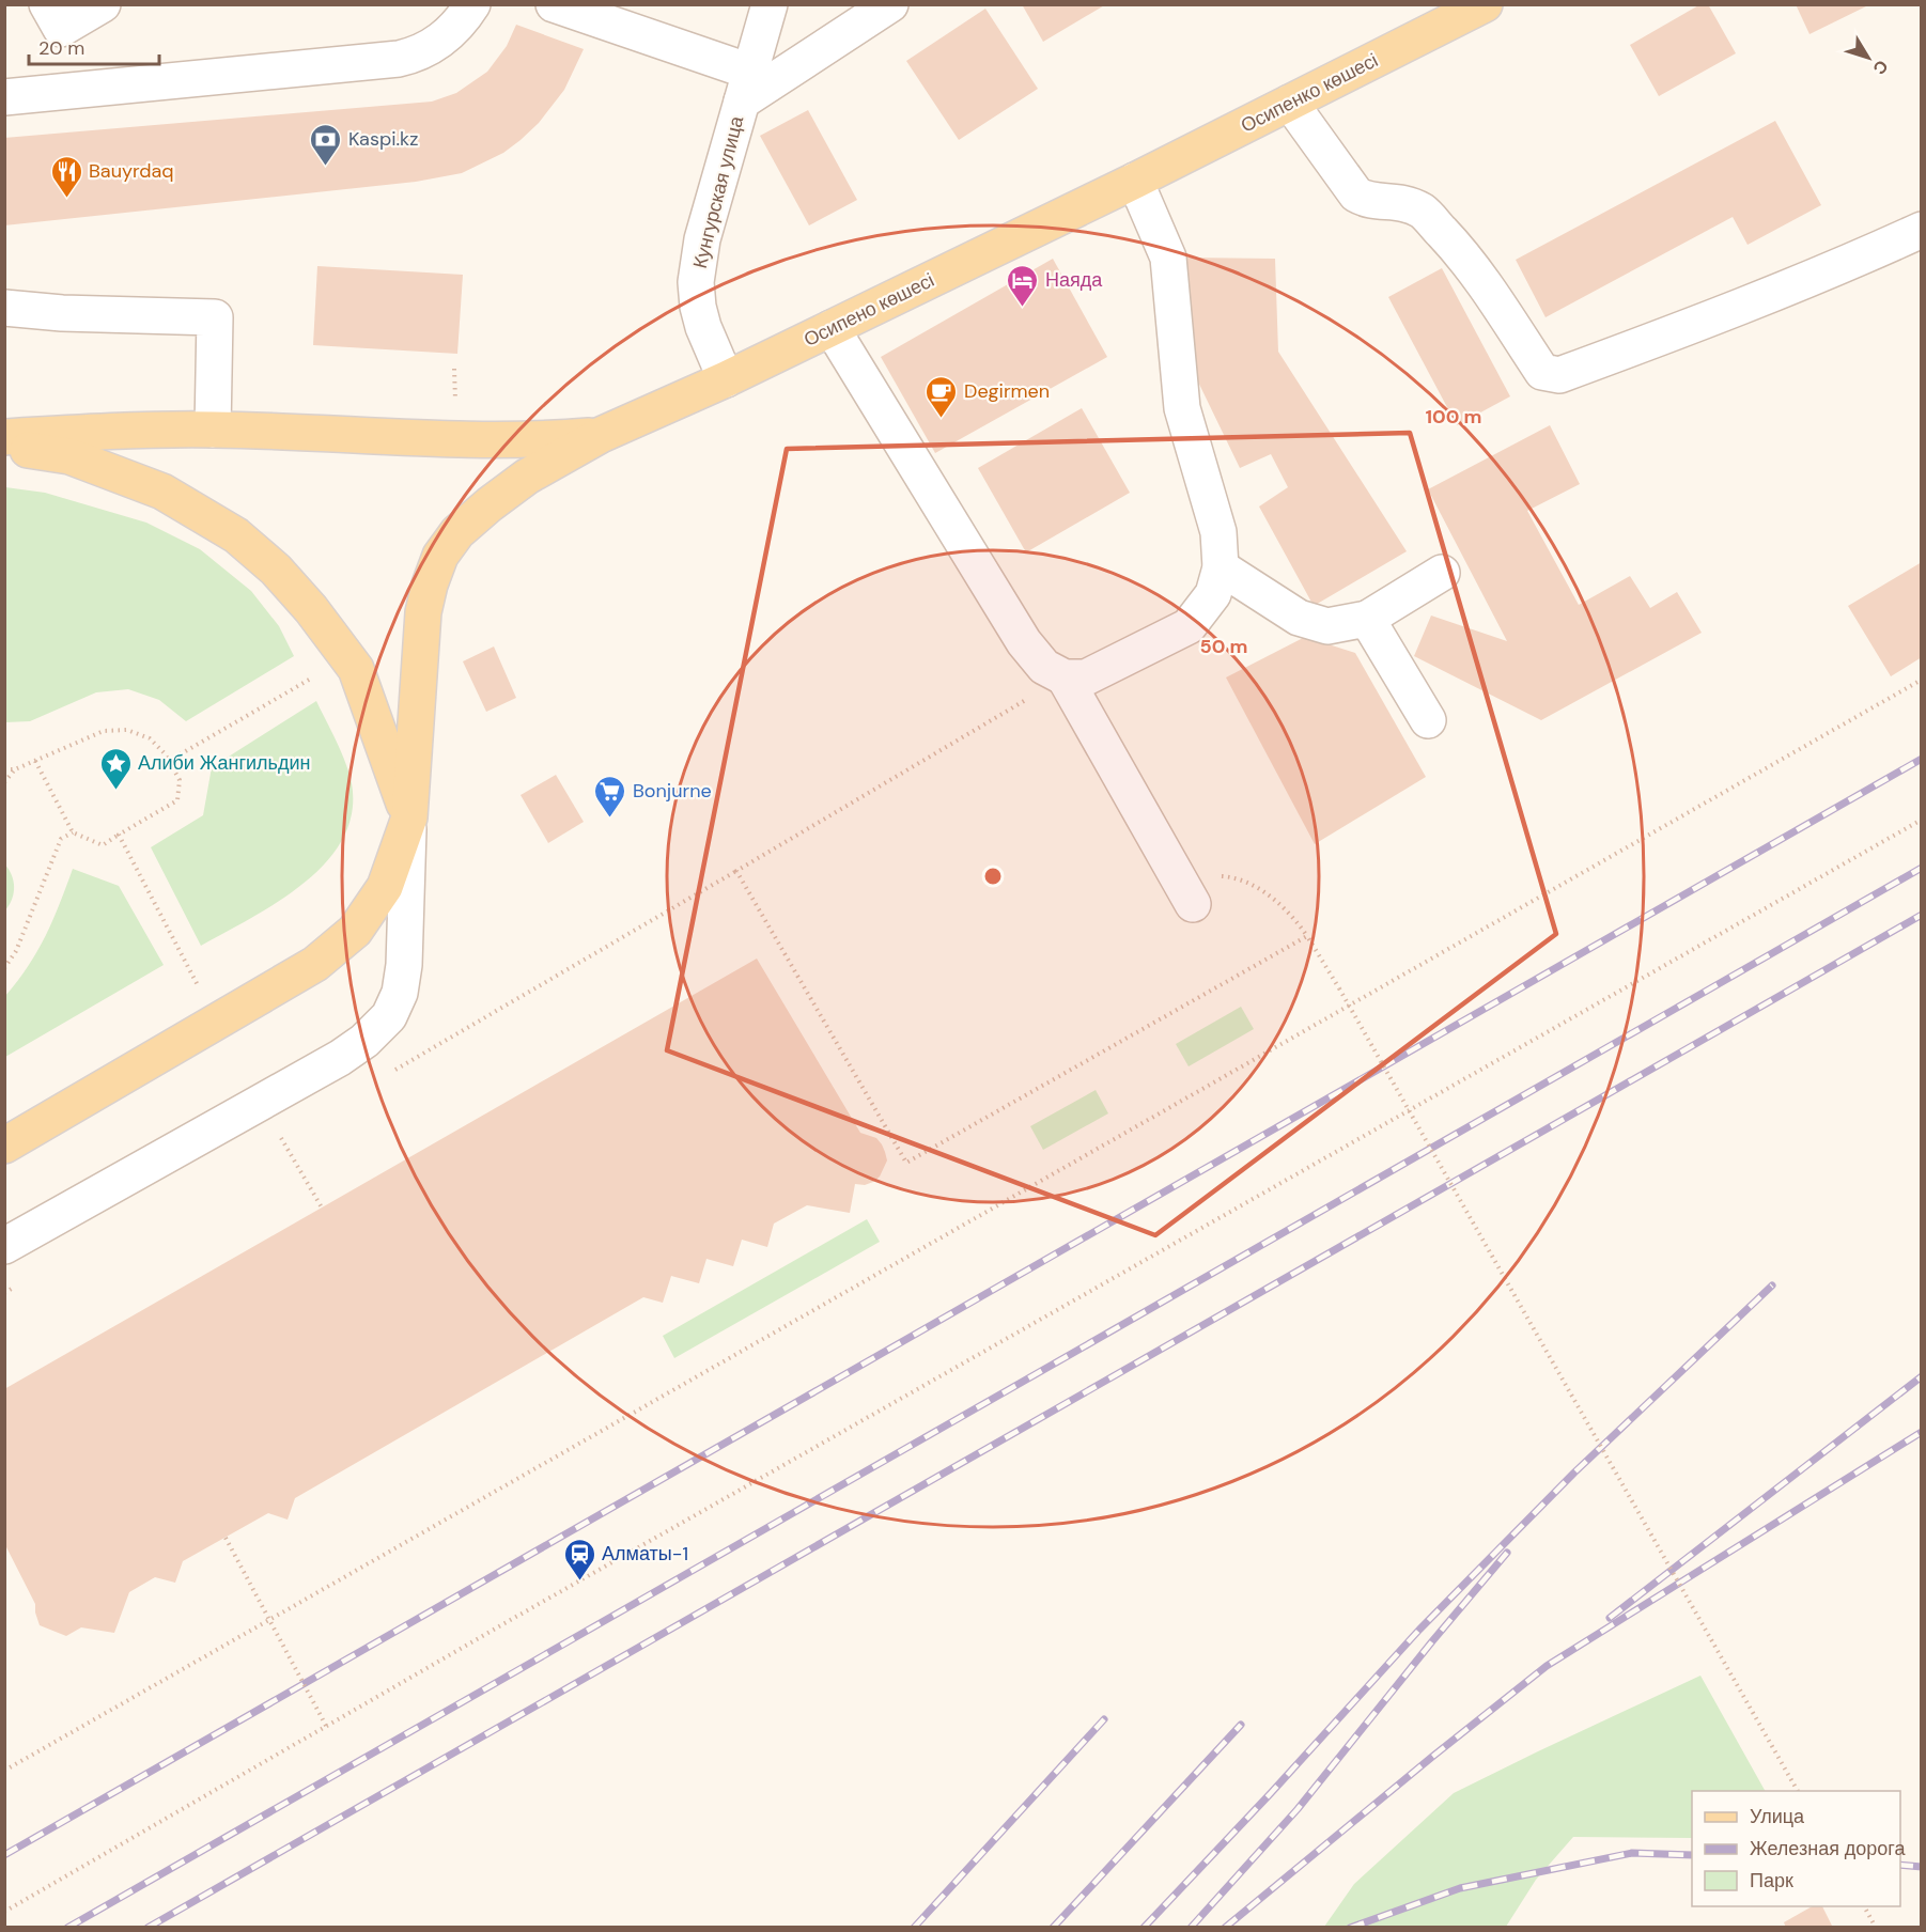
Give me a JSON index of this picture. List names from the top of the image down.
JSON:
{
  "streets": {
    "main road": ["Осипенко көшесі", "Осипено көшесі"],
    "street": ["Кунгурская улица"]
  },
  "crossings": [
    ["Осипенко көшесі", "Осипено көшесі"],
    ["Кунгурская улица", "Осипено көшесі"]
  ],
  "places": {
    "bank": ["Kaspi.kz"],
    "restaurant": ["Bauyrdaq"],
    "hotel": ["Наяда"],
    "cafe": ["Degirmen"],
    "place": ["Алиби Жангильдин"],
    "supermarket": ["Bonjurne"],
    "station": ["Алматы-1"]
  },
  "legend": ["Улица", "Железная дорога", "Парк"],
  "scale_bar": "20 m",
  "north": "bottom right",
  "rings": ["100 m", "50 m"]
}
